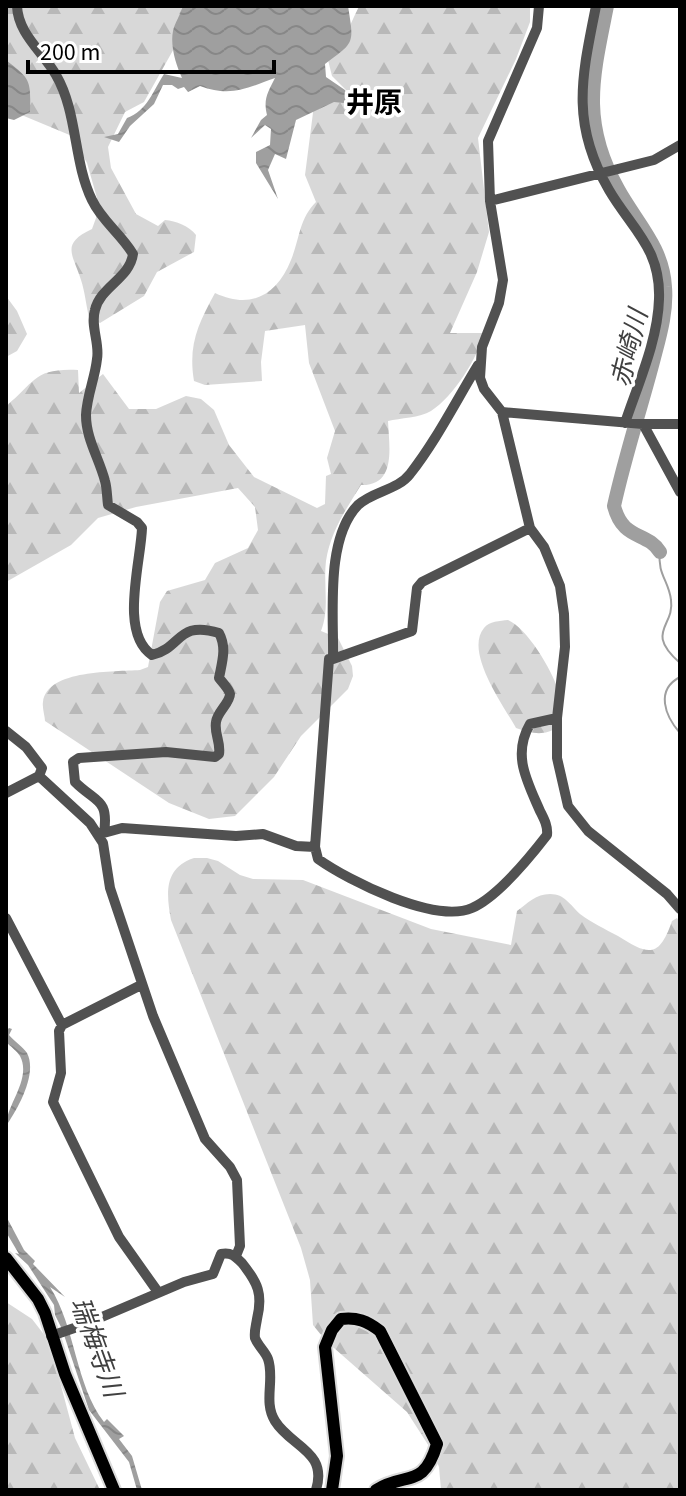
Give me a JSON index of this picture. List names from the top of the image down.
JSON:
{
  "districts": ["井原"],
  "water": ["赤崎川", "瑞梅寺川"],
  "scale_bar": "200 m"
}
